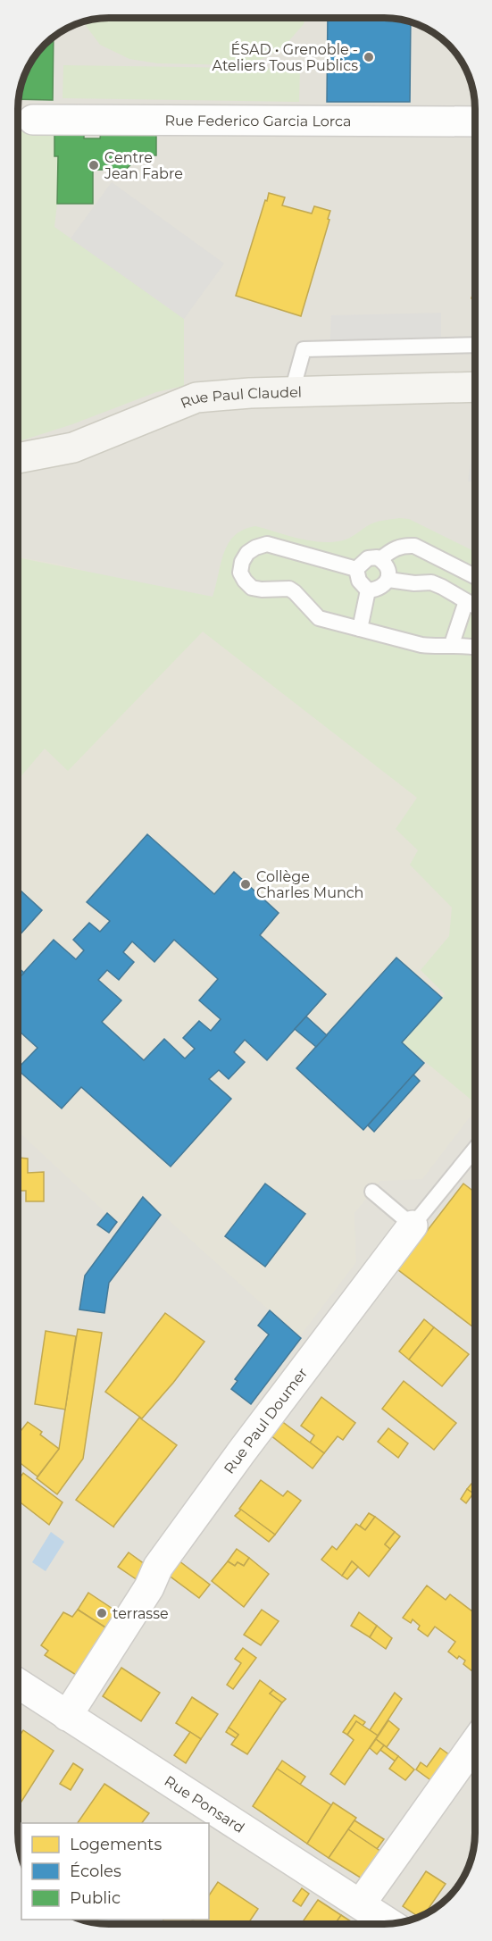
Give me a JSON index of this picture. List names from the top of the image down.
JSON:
{
  "streets": {
    "main road": ["Rue Paul Claudel"],
    "street": ["Rue Federico Garcia Lorca", "Rue Paul Doumer", "Rue Ponsard"]
  },
  "crossings": [
    ["Rue Paul Doumer", "Rue Ponsard"]
  ],
  "places": [
    "ÉSAD • Grenoble - Ateliers Tous Publics",
    "Centre Jean Fabre",
    "Collège Charles Munch",
    "terrasse"
  ],
  "legend": ["Logements", "Écoles", "Public"]
}
